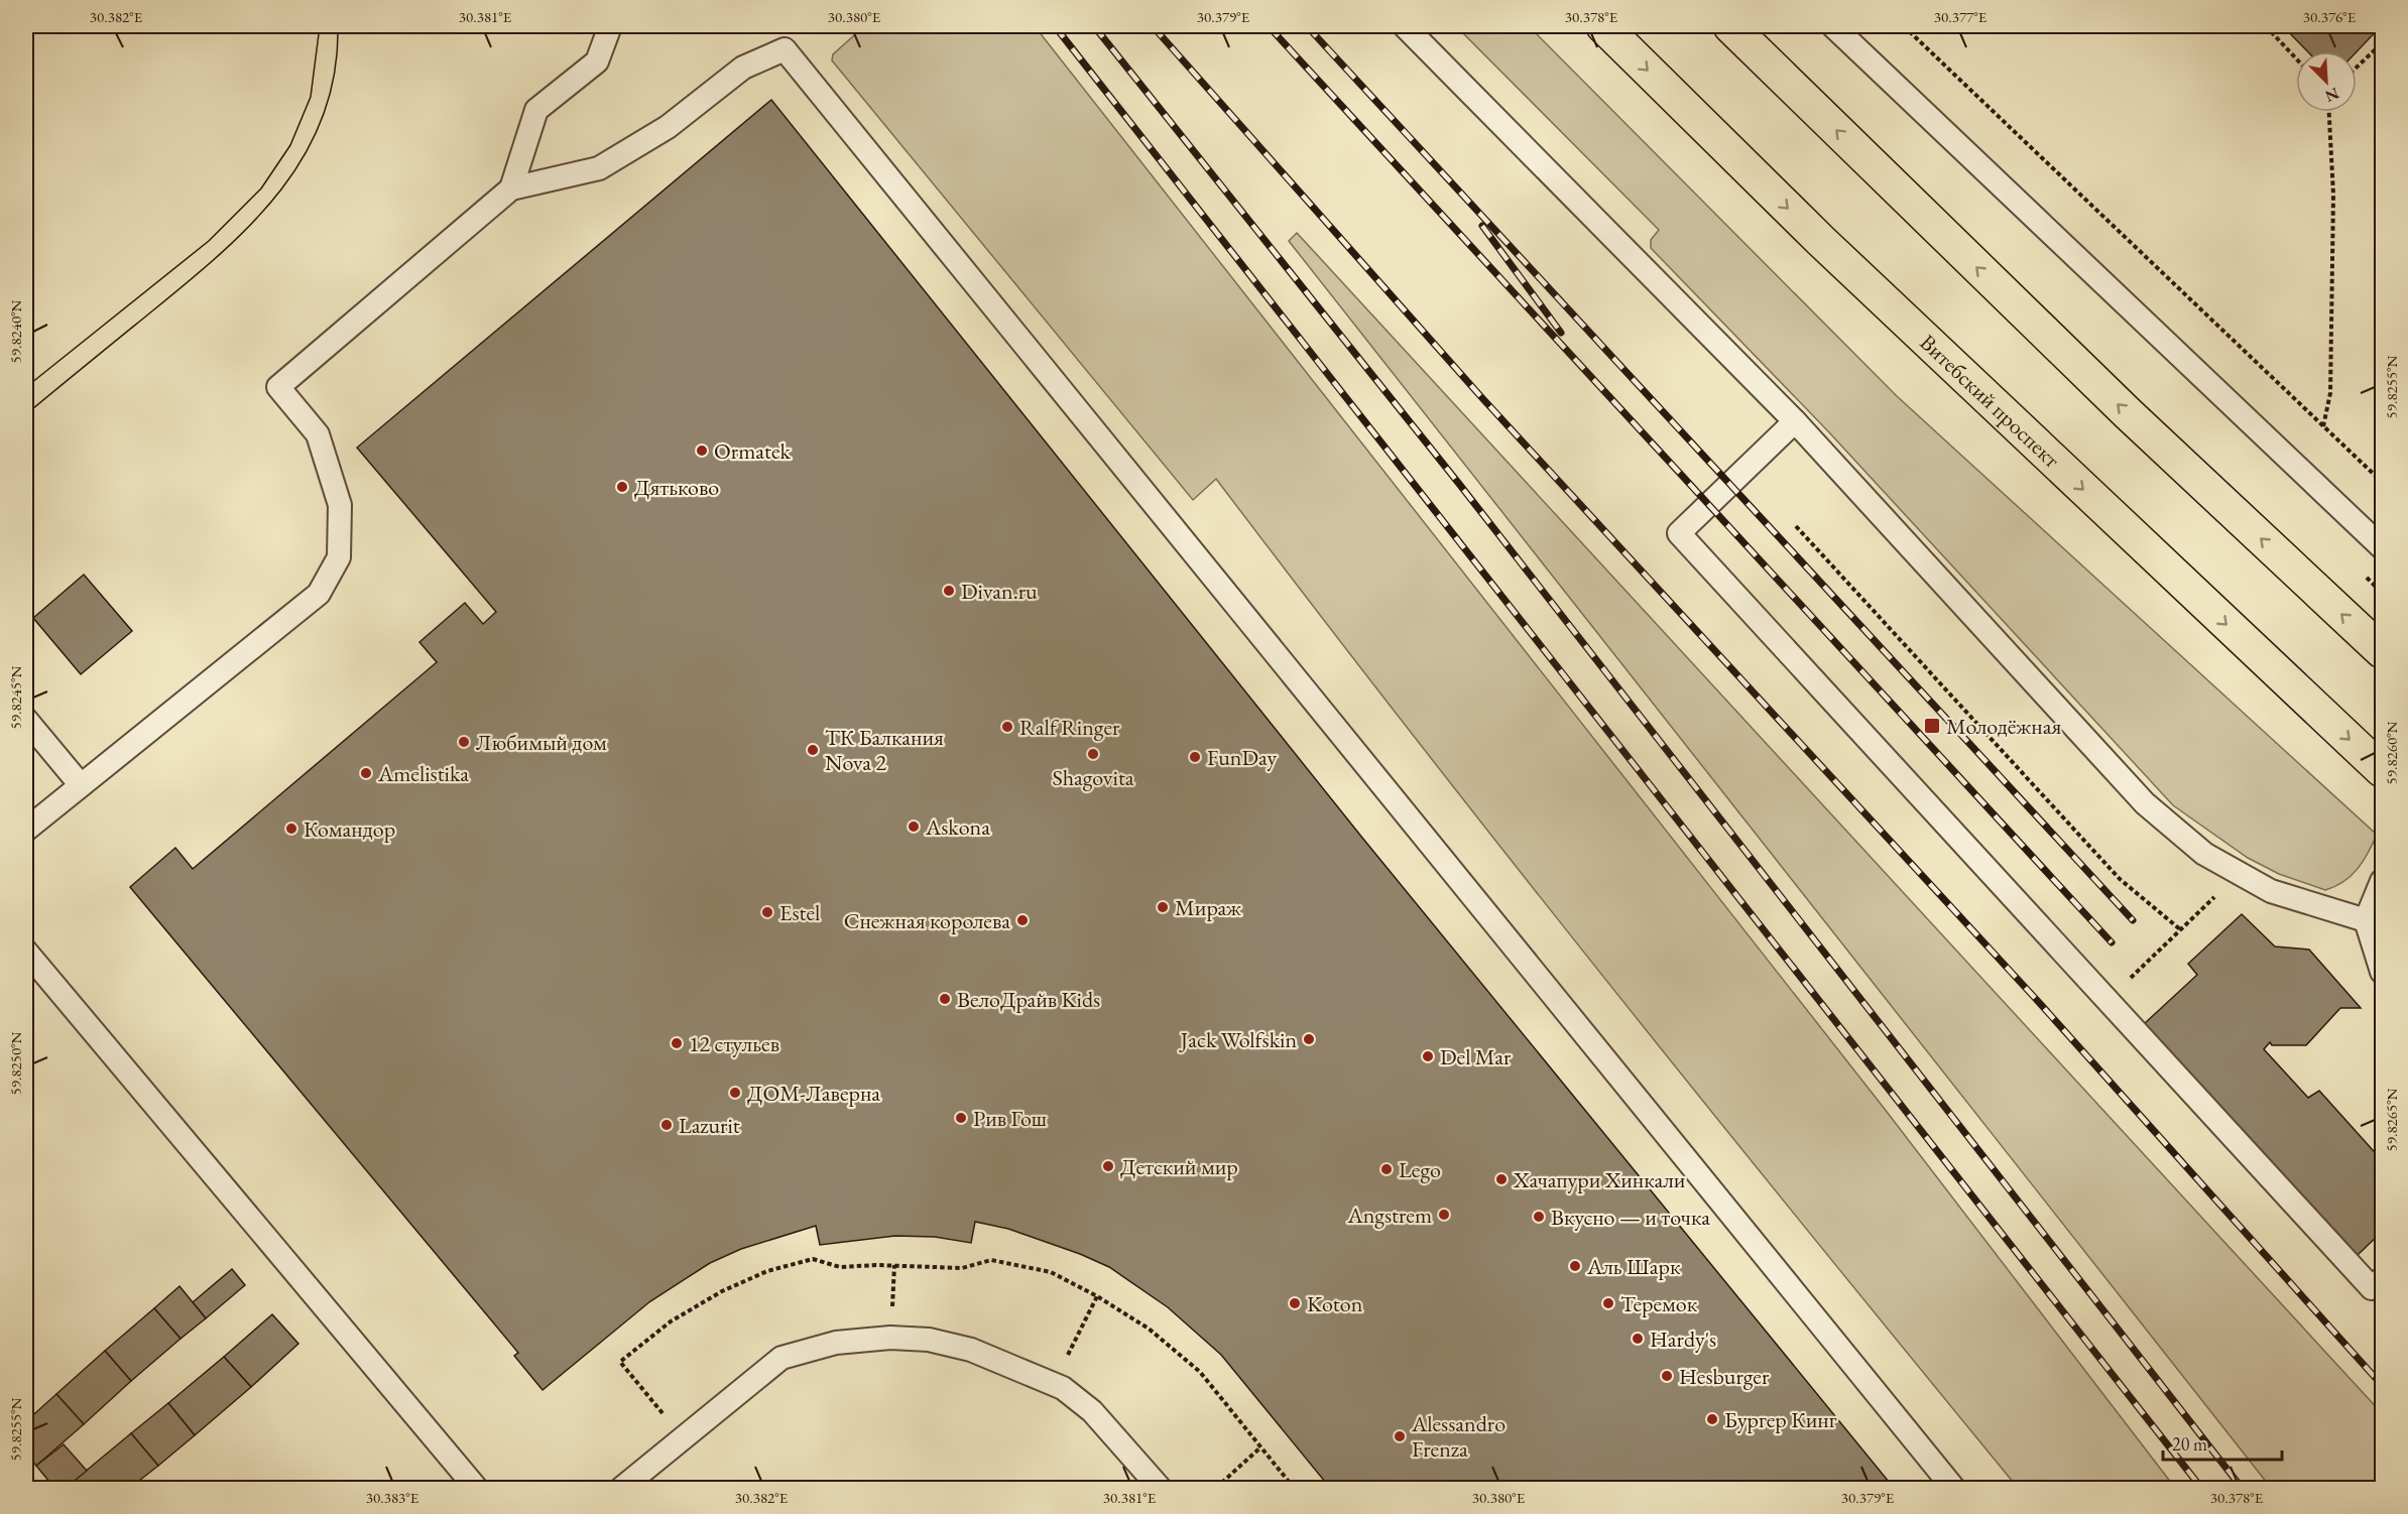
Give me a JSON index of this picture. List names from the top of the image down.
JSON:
{
  "streets": {
    "main road": ["Витебский проспект"]
  },
  "places": {
    "other": [
      "Ormatek",
      "Дятьково",
      "Divan.ru",
      "Ralf Ringer",
      "Любимый дом",
      "ТК Балкания Nova 2",
      "Shagovita",
      "FunDay",
      "Amelistika",
      "Askona",
      "Командор",
      "Мираж",
      "Estel",
      "Снежная королева",
      "ВелоДрайв Kids",
      "Jack Wolfskin",
      "12 стульев",
      "Del Mar",
      "ДОМ-Лаверна",
      "Рив Гош",
      "Lazurit",
      "Детский мир",
      "Lego",
      "Хачапури Хинкали",
      "Angstrem",
      "Вкусно — и точка",
      "Аль Шарк",
      "Koton",
      "Теремок",
      "Hardy's",
      "Hesburger",
      "Бургер Кинг",
      "Alessandro Frenza"
    ],
    "transit": ["Молодёжная"]
  },
  "scale_bar": "20 m",
  "north": "bottom right",
  "coordinates": [
    "30.382°E",
    "30.381°E",
    "30.380°E",
    "30.379°E",
    "30.378°E",
    "30.377°E",
    "30.376°E",
    "59.8240°N",
    "59.8255°N",
    "59.8245°N",
    "59.8260°N",
    "59.8250°N",
    "59.8265°N",
    "30.383°E"
  ]
}
